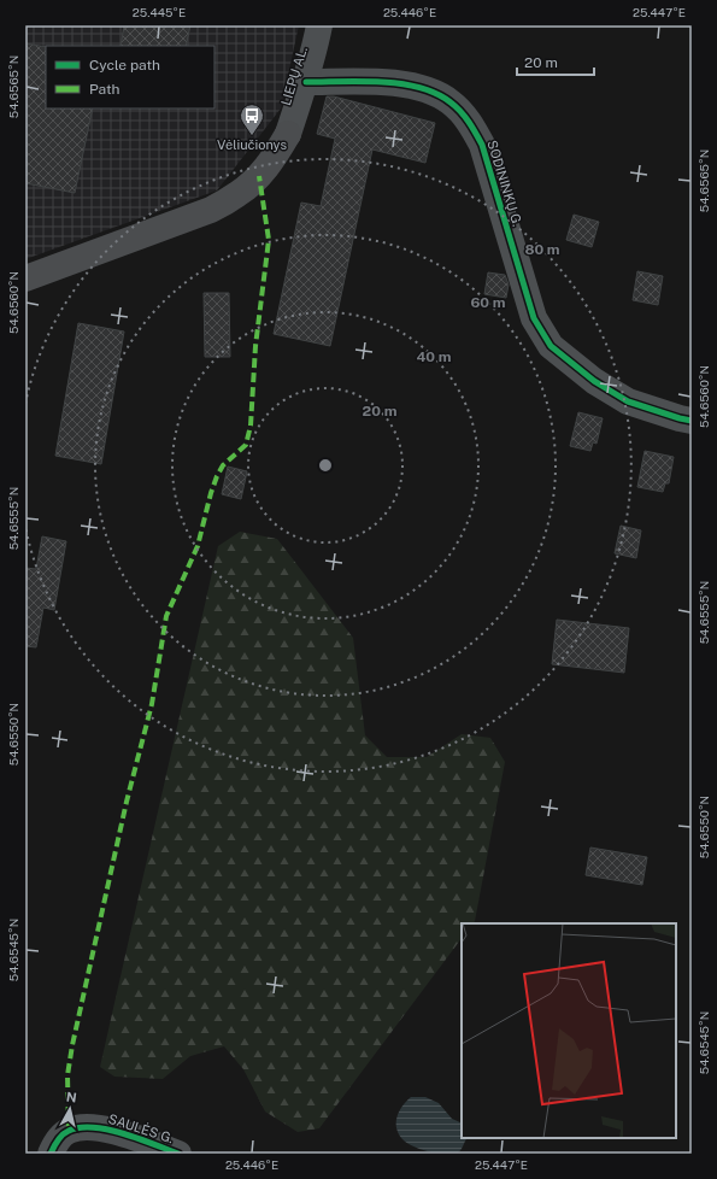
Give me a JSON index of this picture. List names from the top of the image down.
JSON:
{
  "streets": {
    "main road": ["LIEPŲ AL."],
    "street": ["SODININKŲ G.", "SAULĖS G."]
  },
  "crossings": [
    ["LIEPŲ AL.", "SODININKŲ G."]
  ],
  "places": {
    "bus stop": ["Vėliučionys"]
  },
  "legend": ["Cycle path", "Path"],
  "scale_bar": "20 m",
  "north": "top",
  "coordinates": [
    "25.445°E",
    "25.446°E",
    "25.447°E",
    "54.6565°N",
    "54.6560°N",
    "54.6555°N",
    "54.6550°N",
    "54.6545°N"
  ],
  "rings": [
    "80 m",
    "60 m",
    "40 m",
    "20 m"
  ]
}
